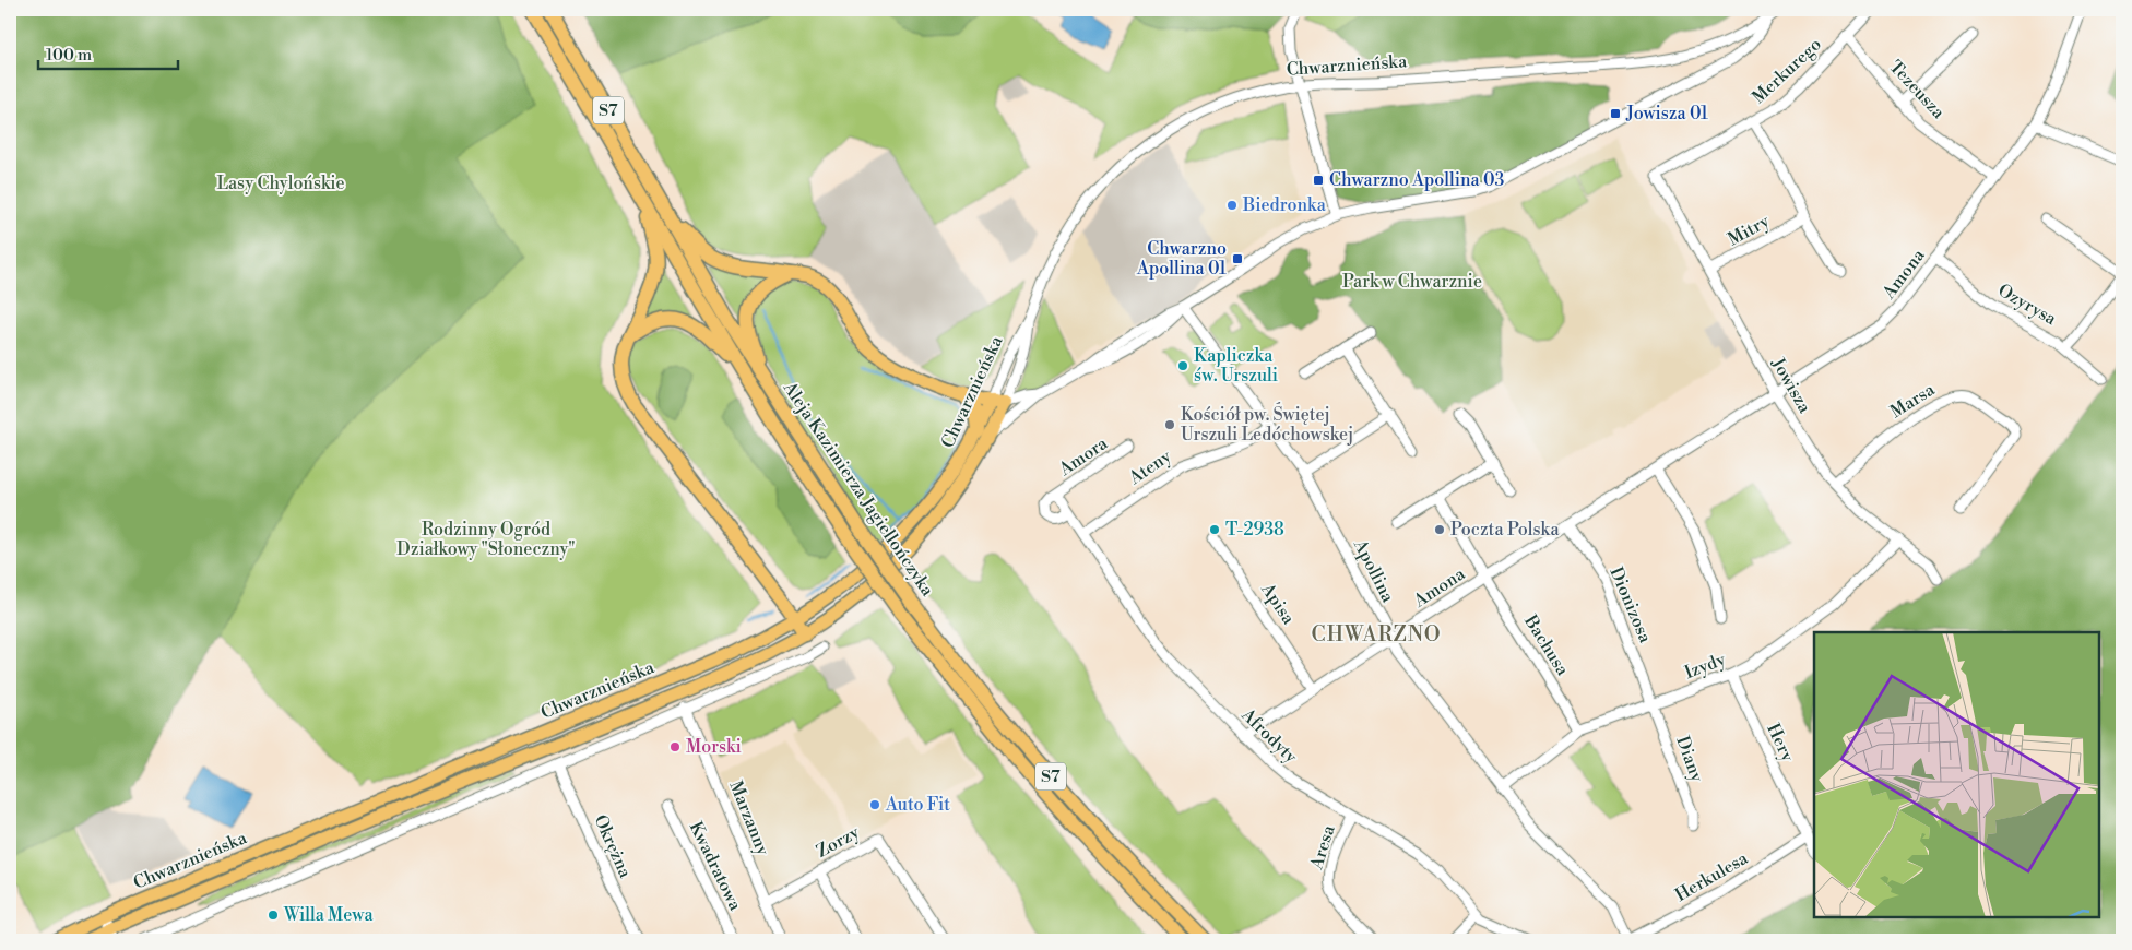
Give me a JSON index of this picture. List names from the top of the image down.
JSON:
{
  "streets": {
    "highway": ["S7", "Aleja Kazimierza Jagiellończyka"],
    "main road": ["Chwarznieńska"],
    "street": [
      "Merkurego",
      "Tezeusza",
      "Mitry",
      "Amona",
      "Ozyrysa",
      "Jowisza",
      "Marsa",
      "Amora",
      "Ateny",
      "Apollina",
      "Apisa",
      "Dionizosa",
      "Bachusa",
      "Izydy",
      "Afrodyty",
      "Hery",
      "Diany",
      "Marzanny",
      "Zorzy",
      "Okrężna",
      "Aresa",
      "Kwadratowa",
      "Herkulesa"
    ]
  },
  "crossings": [
    ["Chwarznieńska", "Apollina"],
    ["Merkurego", "Tezeusza"],
    ["Merkurego", "Jowisza"],
    ["Tezeusza", "Amona"],
    ["Mitry", "Jowisza"],
    ["Amona", "Ozyrysa"],
    ["Amona", "Jowisza"],
    ["Amona", "Apollina"],
    ["Amona", "Apisa"],
    ["Amona", "Dionizosa"],
    ["Amona", "Bachusa"],
    ["Amona", "Afrodyty"],
    ["Jowisza", "Marsa"],
    ["Jowisza", "Izydy"],
    ["Amora", "Afrodyty"],
    ["Ateny", "Apollina"],
    ["Ateny", "Afrodyty"],
    ["Apollina", "Izydy"],
    ["Apollina", "Herkulesa"],
    ["Dionizosa", "Izydy"],
    ["Dionizosa", "Diany"],
    ["Bachusa", "Izydy"],
    ["Izydy", "Hery"],
    ["Izydy", "Diany"],
    ["Afrodyty", "Aresa"],
    ["Hery", "Herkulesa"],
    ["Marzanny", "Zorzy"]
  ],
  "districts": ["CHWARZNO"],
  "parks": ["Lasy Chylońskie", "Park w Chwarznie", "Rodzinny Ogród Działkowy \"Słoneczny\""],
  "places": {
    "transit": ["Jowisza 01", "Chwarzno Apollina 03", "Chwarzno Apollina 01"],
    "other": [
      "Biedronka",
      "Kapliczka św. Urszuli",
      "Kościół pw. Świętej Urszuli Ledóchowskej",
      "T-2938",
      "Poczta Polska",
      "Morski",
      "Auto Fit",
      "Willa Mewa"
    ]
  },
  "scale_bar": "100 m"
}
